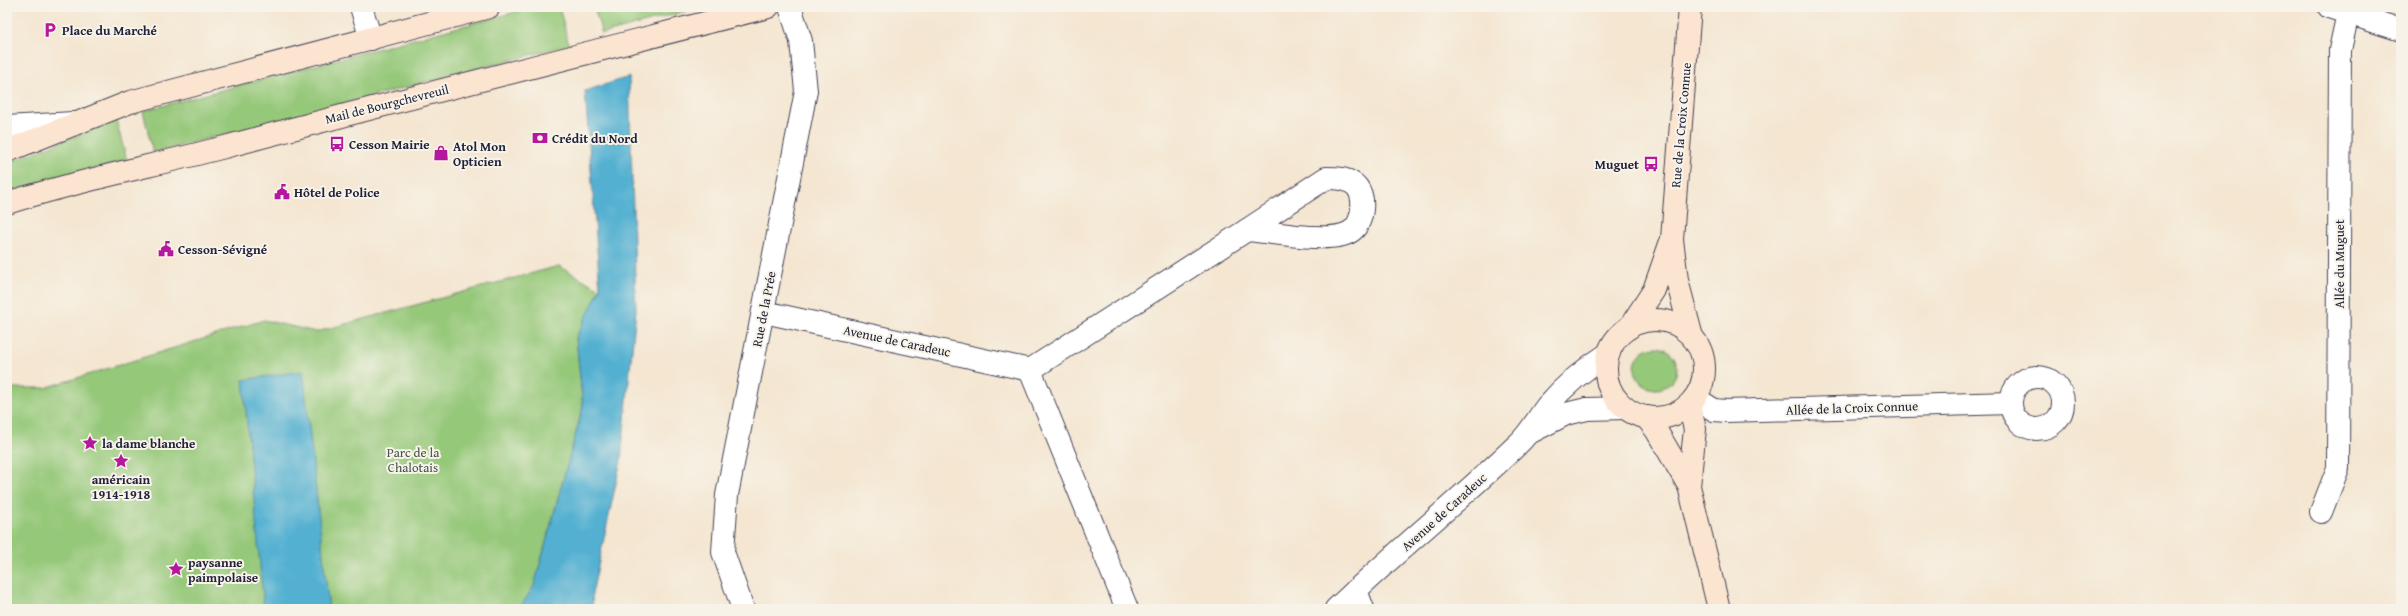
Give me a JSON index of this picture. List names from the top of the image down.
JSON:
{
  "streets": {
    "main road": ["Mail de Bourgchevreuil", "Rue de la Croix Connue"],
    "street": [
      "Allée du Muguet",
      "Rue de la Prée",
      "Avenue de Caradeuc",
      "Allée de la Croix Connue"
    ]
  },
  "crossings": [
    ["Rue de la Croix Connue", "Avenue de Caradeuc"],
    ["Rue de la Croix Connue", "Allée de la Croix Connue"],
    ["Rue de la Prée", "Avenue de Caradeuc"],
    ["Avenue de Caradeuc", "Allée de la Croix Connue"]
  ],
  "parks": ["Parc de la Chalotais"],
  "places": {
    "parking": ["Place du Marché"],
    "bank": ["Crédit du Nord"],
    "bus stop": ["Cesson Mairie", "Muguet"],
    "shop": ["Atol Mon Opticien"],
    "public building": ["Hôtel de Police", "Cesson-Sévigné"],
    "place": ["la dame blanche", "américain 1914-1918", "paysanne paimpolaise"]
  }
}
